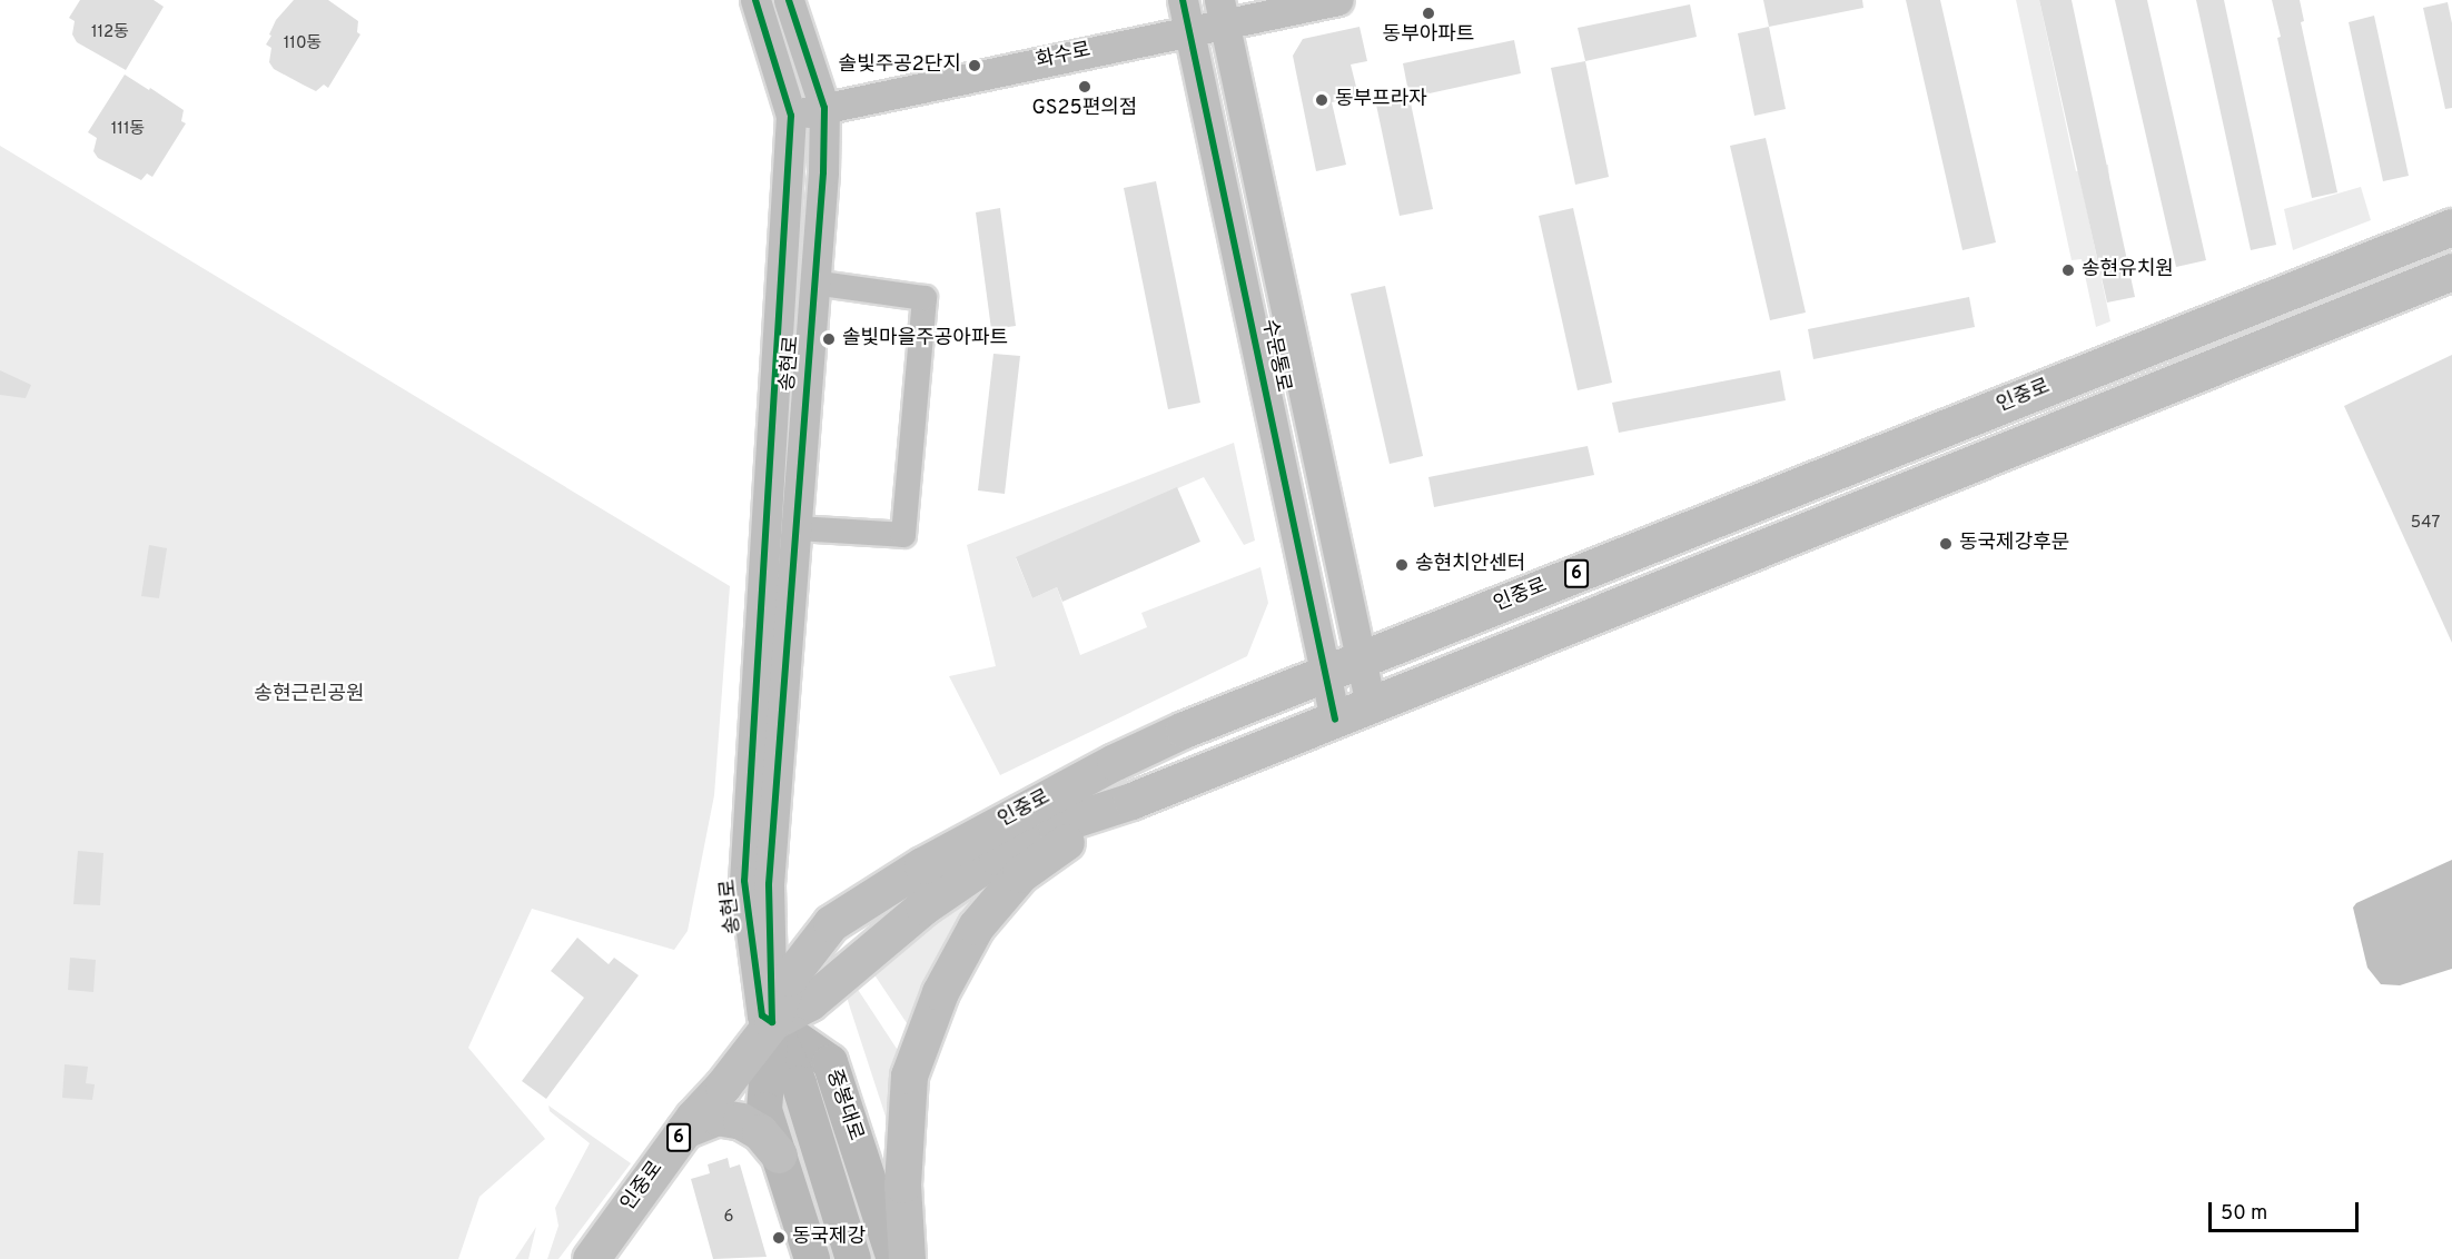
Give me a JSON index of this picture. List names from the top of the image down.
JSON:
{
  "streets": {
    "main road": ["인중로", "6", "중봉대로"],
    "street": ["화수로", "수문통로", "송현로"]
  },
  "crossings": [
    ["화수로", "수문통로"],
    ["화수로", "송현로"],
    ["수문통로", "인중로"],
    ["송현로", "인중로"],
    ["송현로", "중봉대로"],
    ["인중로", "중봉대로"]
  ],
  "parks": ["송현근린공원"],
  "places": [
    "동부아파트",
    "솔빛주공2단지",
    "GS25편의점",
    "동부프라자",
    "송현유치원",
    "솔빛마을주공아파트",
    "동국제강후문",
    "송현치안센터",
    "동국제강"
  ],
  "house_numbers": [
    "112동",
    "110동",
    "111동",
    "547",
    "6"
  ],
  "scale_bar": "50 m"
}
